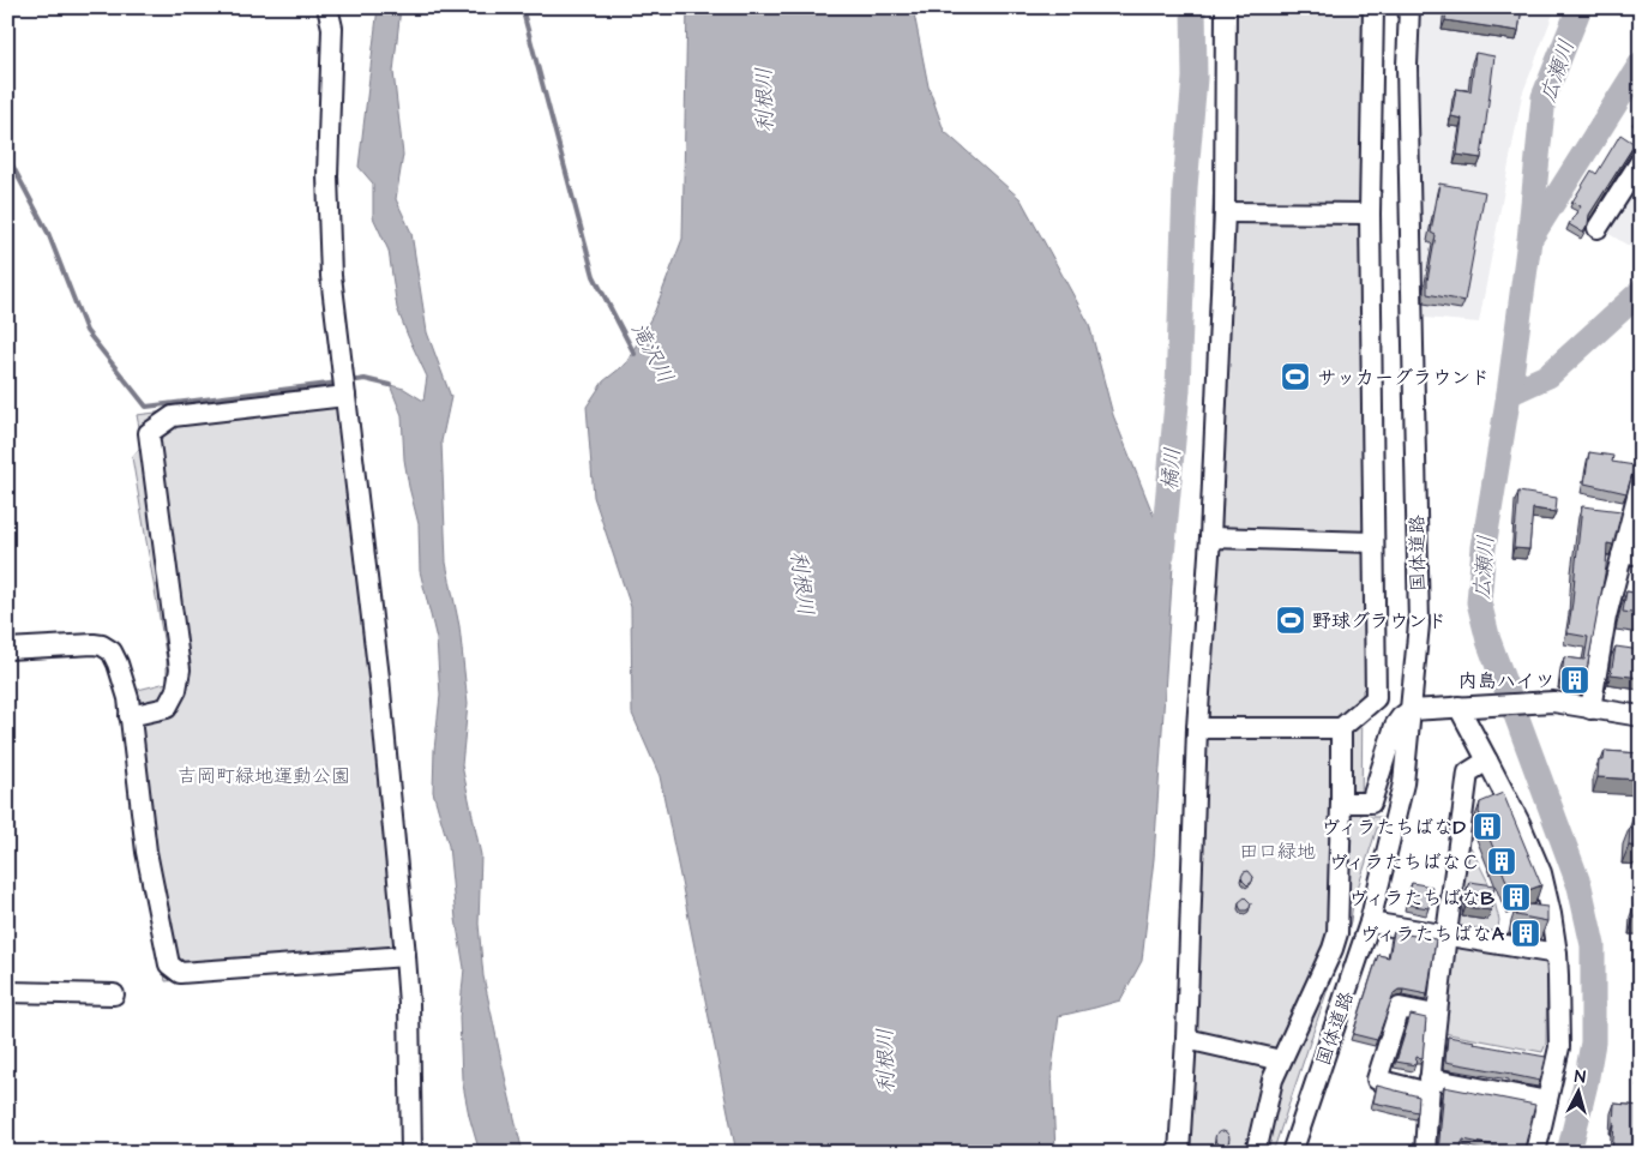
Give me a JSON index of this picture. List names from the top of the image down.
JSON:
{
  "streets": {
    "street": ["国体道路"]
  },
  "water": [
    "広瀬川",
    "利根川",
    "滝沢川",
    "橘川"
  ],
  "parks": ["吉岡町緑地運動公園", "田口緑地"],
  "places": {
    "sports": ["サッカーグラウンド", "野球グラウンド"],
    "building": [
      "内島ハイツ",
      "ヴィラたちばなD",
      "ヴィラたちばなＣ",
      "ヴィラたちばなB",
      "ヴィラたちばなA"
    ]
  },
  "north": "top"
}
